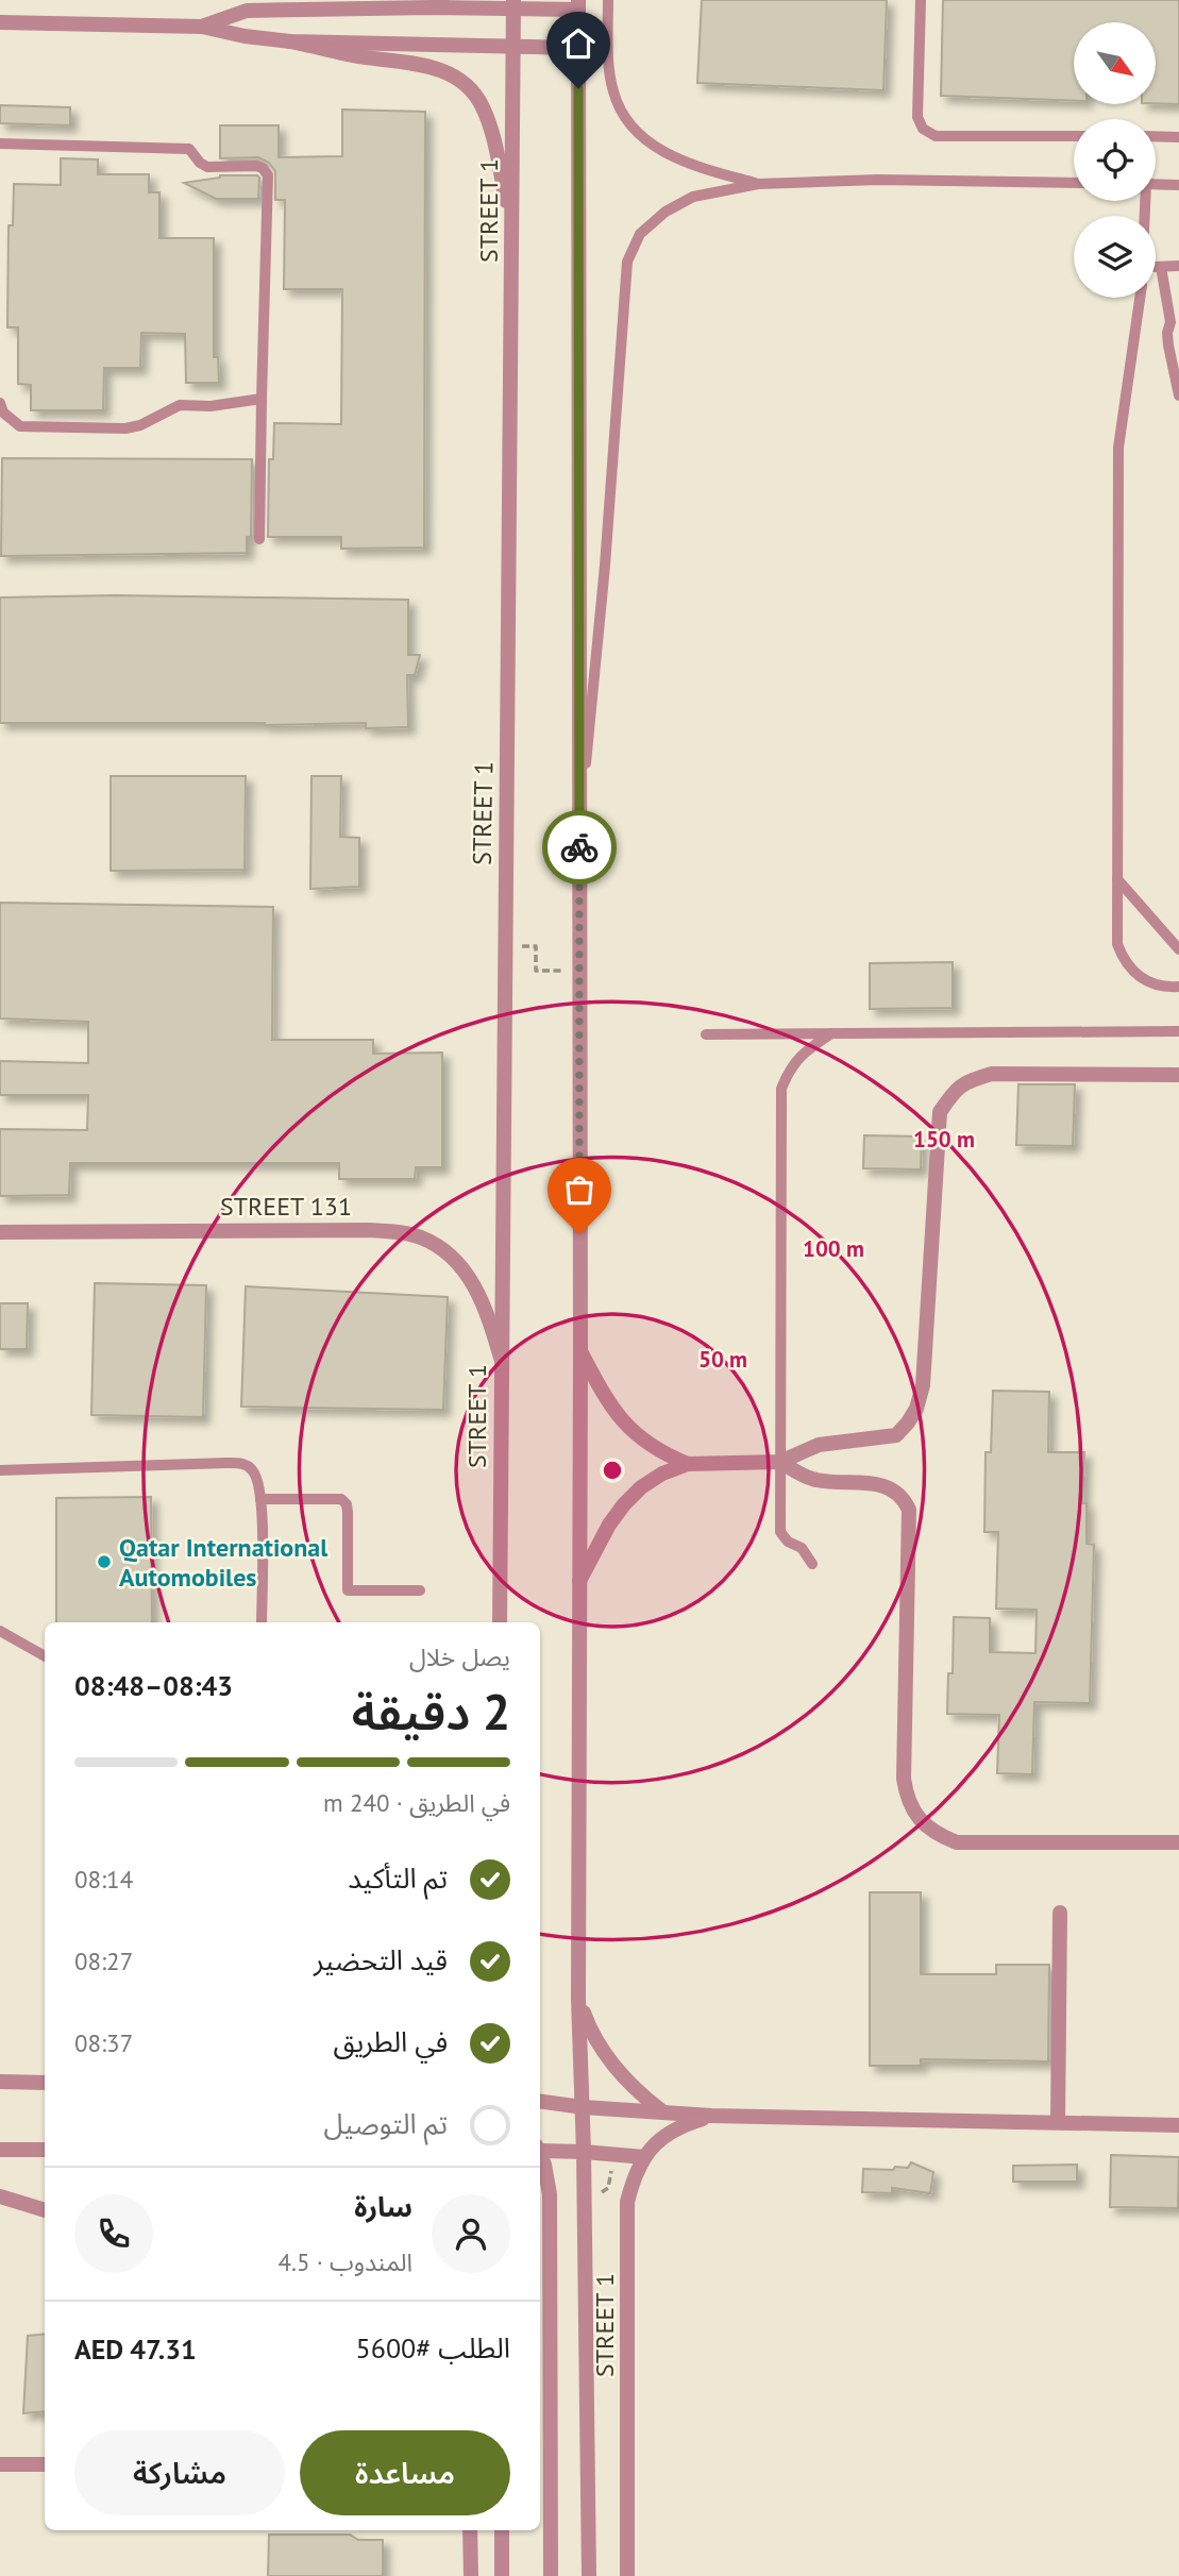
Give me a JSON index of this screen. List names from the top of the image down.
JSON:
{
  "streets": {
    "street": ["STREET 1", "STREET 131"]
  },
  "crossings": [
    ["STREET 1", "STREET 131"]
  ],
  "places": ["Qatar International Automobiles"],
  "north": "bottom right",
  "page": {
    "heading": ["2 دقيقة", "يصل خلال", "08:43–08:48"],
    "panel": [
      "سارة",
      "المندوب · 4.5",
      "الطلب #5600",
      "AED 47.31"
    ],
    "bar": "في الطريق · 240 m",
    "list": [
      ["تم التأكيد", "08:14"],
      ["قيد التحضير", "08:27"],
      ["في الطريق", "08:37"],
      "تم التوصيل"
    ],
    "buttons": ["مساعدة", "مشاركة"]
  },
  "rings": ["150 m", "100 m", "50 m"]
}
